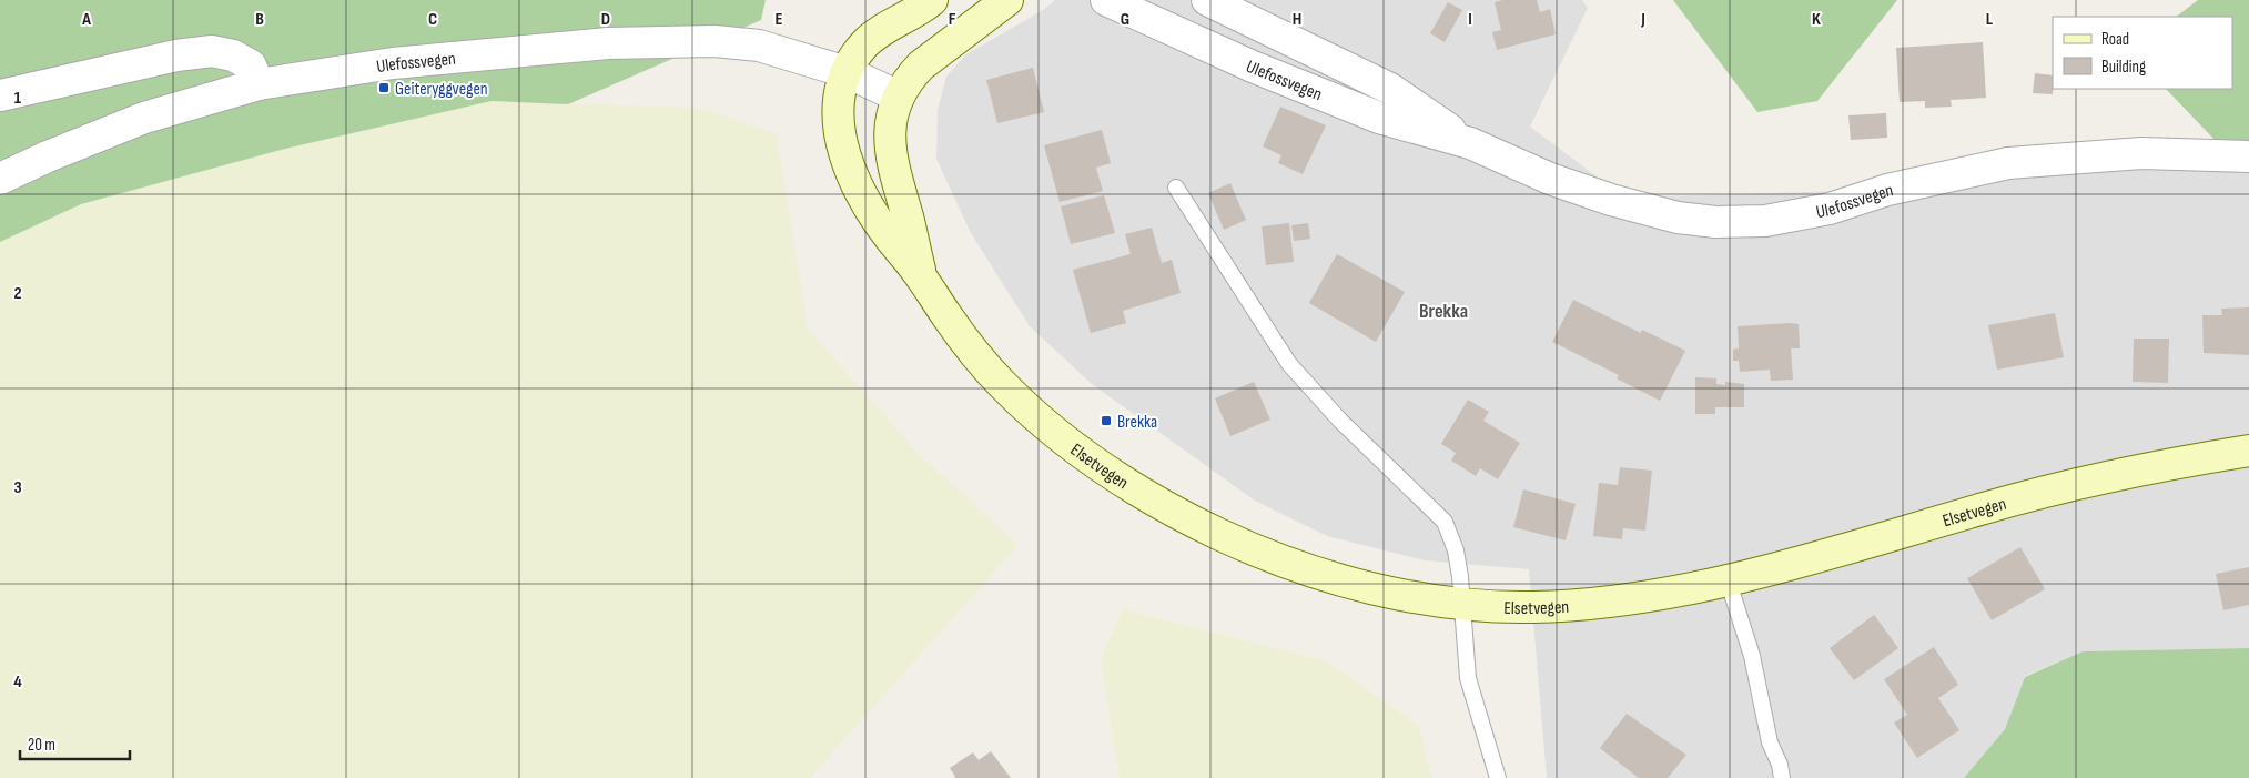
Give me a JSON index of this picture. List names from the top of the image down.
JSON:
{
  "streets": {
    "main road": ["Elsetvegen"],
    "street": ["Ulefossvegen"]
  },
  "crossings": [
    ["Ulefossvegen", "Elsetvegen"]
  ],
  "districts": ["Brekka"],
  "places": {
    "transit": ["Geiteryggvegen", "Brekka"]
  },
  "legend": ["Road", "Building"],
  "scale_bar": "20 m",
  "grid": {
    "columns": [
      "A",
      "B",
      "C",
      "D",
      "E",
      "F",
      "G",
      "H",
      "I",
      "J",
      "K",
      "L"
    ],
    "rows": [
      "1",
      "2",
      "3",
      "4"
    ]
  }
}
